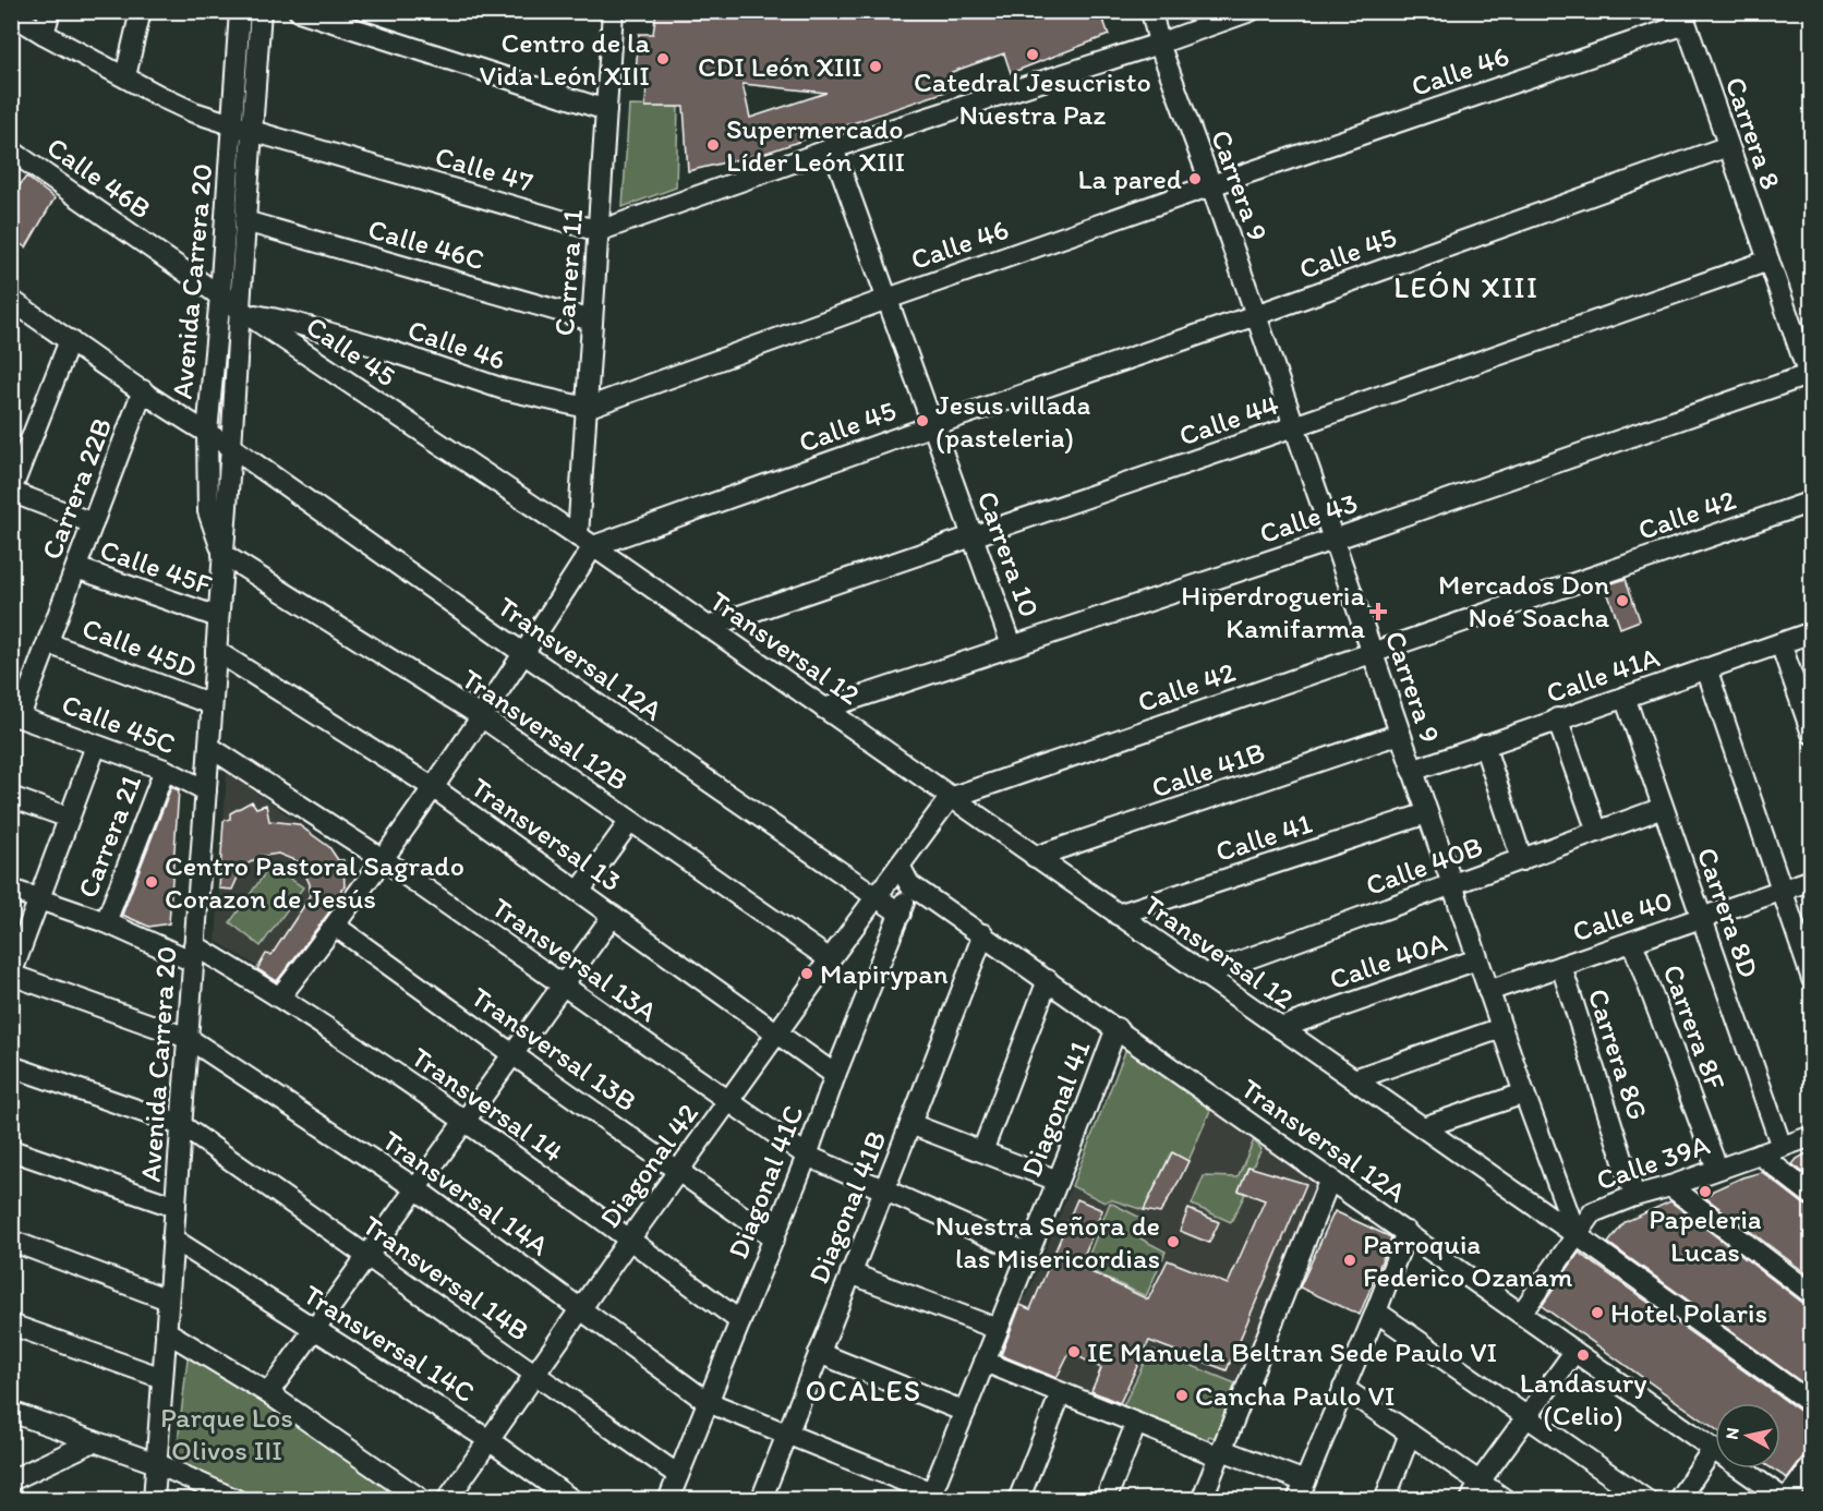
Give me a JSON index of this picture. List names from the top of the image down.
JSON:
{
  "streets": {
    "street": [
      "Calle 46",
      "Carrera 8",
      "Calle 47",
      "Calle 46B",
      "Carrera 9",
      "Calle 46C",
      "Calle 45",
      "Carrera 11",
      "Avenida Carrera 20",
      "Calle 44",
      "Carrera 22B",
      "Calle 42",
      "Calle 43",
      "Carrera 10",
      "Calle 45F",
      "Calle 45D",
      "Transversal 12",
      "Transversal 12A",
      "Calle 41A",
      "Calle 45C",
      "Transversal 12B",
      "Calle 41B",
      "Transversal 13",
      "Carrera 21",
      "Calle 41",
      "Calle 40B",
      "Carrera 8D",
      "Calle 40",
      "Transversal 13A",
      "Calle 40A",
      "Carrera 8F",
      "Transversal 13B",
      "Carrera 8G",
      "Transversal 14",
      "Diagonal 41",
      "Calle 39A",
      "Diagonal 42",
      "Diagonal 41C",
      "Transversal 14A",
      "Diagonal 41B",
      "Transversal 14B",
      "Transversal 14C"
    ]
  },
  "crossings": [
    ["Calle 46", "Carrera 8"],
    ["Calle 46", "Carrera 9"],
    ["Calle 46", "Calle 45"],
    ["Calle 46", "Carrera 11"],
    ["Calle 46", "Avenida Carrera 20"],
    ["Calle 46", "Carrera 10"],
    ["Carrera 8", "Calle 45"],
    ["Carrera 8", "Calle 44"],
    ["Carrera 8", "Calle 43"],
    ["Calle 47", "Carrera 11"],
    ["Calle 47", "Avenida Carrera 20"],
    ["Calle 46B", "Calle 45"],
    ["Calle 46B", "Avenida Carrera 20"],
    ["Carrera 9", "Calle 45"],
    ["Carrera 9", "Calle 44"],
    ["Carrera 9", "Calle 42"],
    ["Carrera 9", "Calle 43"],
    ["Carrera 9", "Transversal 12"],
    ["Carrera 9", "Calle 41A"],
    ["Carrera 9", "Calle 41B"],
    ["Carrera 9", "Calle 41"],
    ["Carrera 9", "Calle 40B"],
    ["Carrera 9", "Calle 40"],
    ["Carrera 9", "Calle 40A"],
    ["Carrera 9", "Calle 39A"],
    ["Calle 46C", "Carrera 11"],
    ["Calle 46C", "Avenida Carrera 20"],
    ["Calle 45", "Carrera 11"],
    ["Calle 45", "Avenida Carrera 20"],
    ["Calle 45", "Carrera 10"],
    ["Calle 45", "Transversal 12"],
    ["Carrera 11", "Transversal 12"],
    ["Avenida Carrera 20", "Calle 45F"],
    ["Avenida Carrera 20", "Calle 45D"],
    ["Avenida Carrera 20", "Transversal 12A"],
    ["Avenida Carrera 20", "Calle 45C"],
    ["Avenida Carrera 20", "Transversal 12B"],
    ["Avenida Carrera 20", "Transversal 13"],
    ["Avenida Carrera 20", "Transversal 13A"],
    ["Avenida Carrera 20", "Transversal 14"],
    ["Avenida Carrera 20", "Transversal 14A"],
    ["Avenida Carrera 20", "Transversal 14B"],
    ["Avenida Carrera 20", "Transversal 14C"],
    ["Calle 44", "Carrera 10"],
    ["Calle 44", "Transversal 12"],
    ["Carrera 22B", "Calle 45F"],
    ["Carrera 22B", "Calle 45D"],
    ["Carrera 22B", "Transversal 12A"],
    ["Carrera 22B", "Calle 45C"],
    ["Calle 42", "Transversal 12"],
    ["Calle 43", "Carrera 10"],
    ["Calle 43", "Transversal 12"],
    ["Transversal 12", "Calle 41B"],
    ["Transversal 12", "Calle 41"],
    ["Transversal 12", "Calle 40B"],
    ["Transversal 12", "Calle 40A"],
    ["Transversal 12", "Calle 39A"],
    ["Transversal 12A", "Diagonal 41"],
    ["Transversal 12A", "Calle 39A"],
    ["Transversal 12A", "Diagonal 42"],
    ["Transversal 12A", "Diagonal 41C"],
    ["Transversal 12A", "Diagonal 41B"],
    ["Calle 41A", "Carrera 8D"],
    ["Calle 45C", "Carrera 21"],
    ["Transversal 12B", "Diagonal 42"],
    ["Transversal 13", "Diagonal 42"],
    ["Transversal 13", "Diagonal 41C"],
    ["Carrera 21", "Transversal 14"],
    ["Calle 40B", "Carrera 8D"],
    ["Carrera 8D", "Calle 40"],
    ["Carrera 8D", "Calle 39A"],
    ["Calle 40", "Carrera 8F"],
    ["Calle 40", "Carrera 8G"],
    ["Transversal 13A", "Diagonal 42"],
    ["Transversal 13A", "Diagonal 41C"],
    ["Carrera 8F", "Calle 39A"],
    ["Transversal 13B", "Diagonal 42"],
    ["Transversal 13B", "Diagonal 41C"],
    ["Carrera 8G", "Calle 39A"],
    ["Transversal 14", "Diagonal 42"],
    ["Transversal 14", "Diagonal 41C"],
    ["Diagonal 41", "Transversal 14A"],
    ["Diagonal 42", "Transversal 14A"],
    ["Diagonal 42", "Transversal 14B"],
    ["Diagonal 42", "Transversal 14C"],
    ["Diagonal 41C", "Transversal 14A"],
    ["Diagonal 41C", "Transversal 14B"],
    ["Transversal 14A", "Diagonal 41B"]
  ],
  "districts": ["LEÓN XIII", "OCALES"],
  "parks": ["Parque Los Olivos III"],
  "places": {
    "other": [
      "Catedral Jesucristo Nuestra Paz",
      "Centro de la Vida León XIII",
      "CDI León XIII",
      "Supermercado Líder León XIII",
      "La pared",
      "Jesus villada (pasteleria)",
      "Mercados Don Noé Soacha",
      "Centro Pastoral Sagrado Corazon de Jesús",
      "Mapirypan",
      "Papeleria Lucas",
      "Nuestra Señora de las Misericordias",
      "Parroquia Federico Ozanam",
      "Hotel Polaris",
      "IE Manuela Beltran Sede Paulo VI",
      "Landasury (Celio)",
      "Cancha Paulo VI"
    ],
    "health": ["Hiperdrogueria Kamifarma"]
  },
  "north": "left"
}
